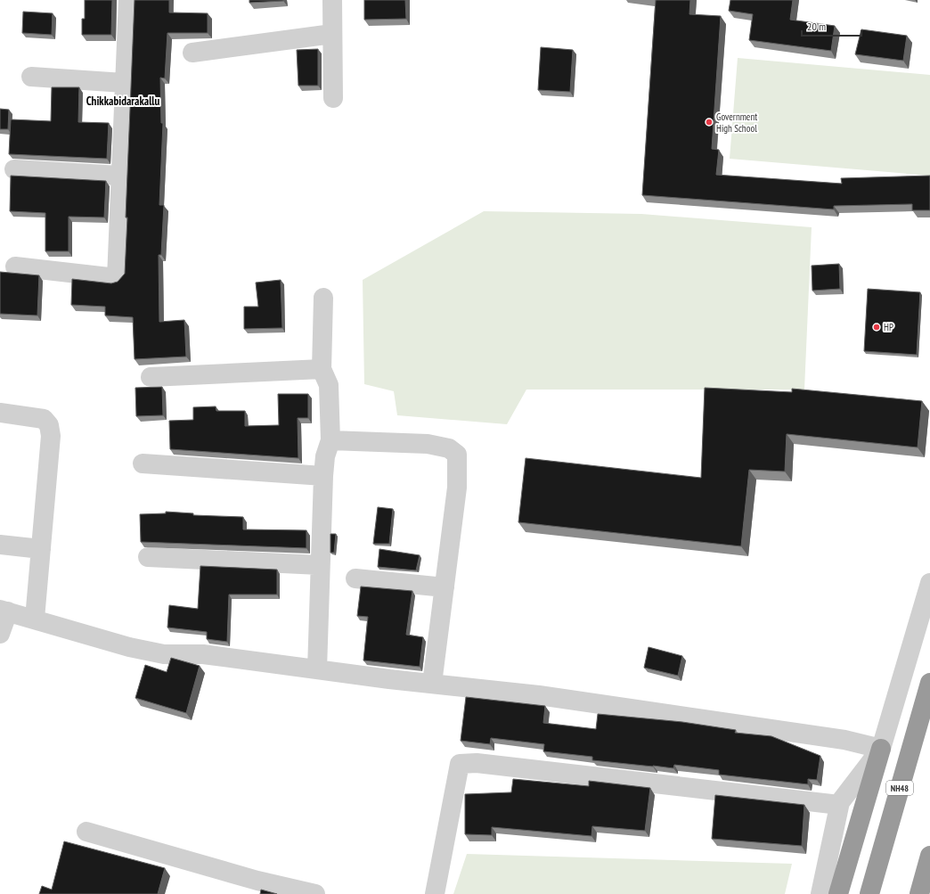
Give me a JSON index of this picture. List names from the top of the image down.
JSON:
{
  "streets": {
    "highway": ["NH48"]
  },
  "districts": ["Chikkabidarakallu"],
  "places": ["Government High School", "HP"],
  "scale_bar": "20 m"
}
